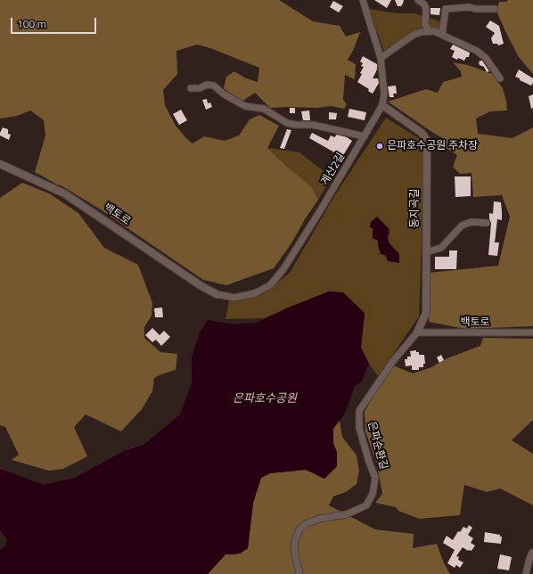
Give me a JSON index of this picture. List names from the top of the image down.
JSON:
{
  "streets": {
    "street": [
      "계산2길",
      "동지곡길",
      "백토로",
      "은파순환길"
    ]
  },
  "crossings": [
    ["계산2길", "동지곡길"],
    ["계산2길", "백토로"],
    ["동지곡길", "백토로"],
    ["동지곡길", "은파순환길"],
    ["백토로", "은파순환길"]
  ],
  "water": ["은파호수공원"],
  "places": ["은파호수공원 주차장"],
  "scale_bar": "100 m"
}
